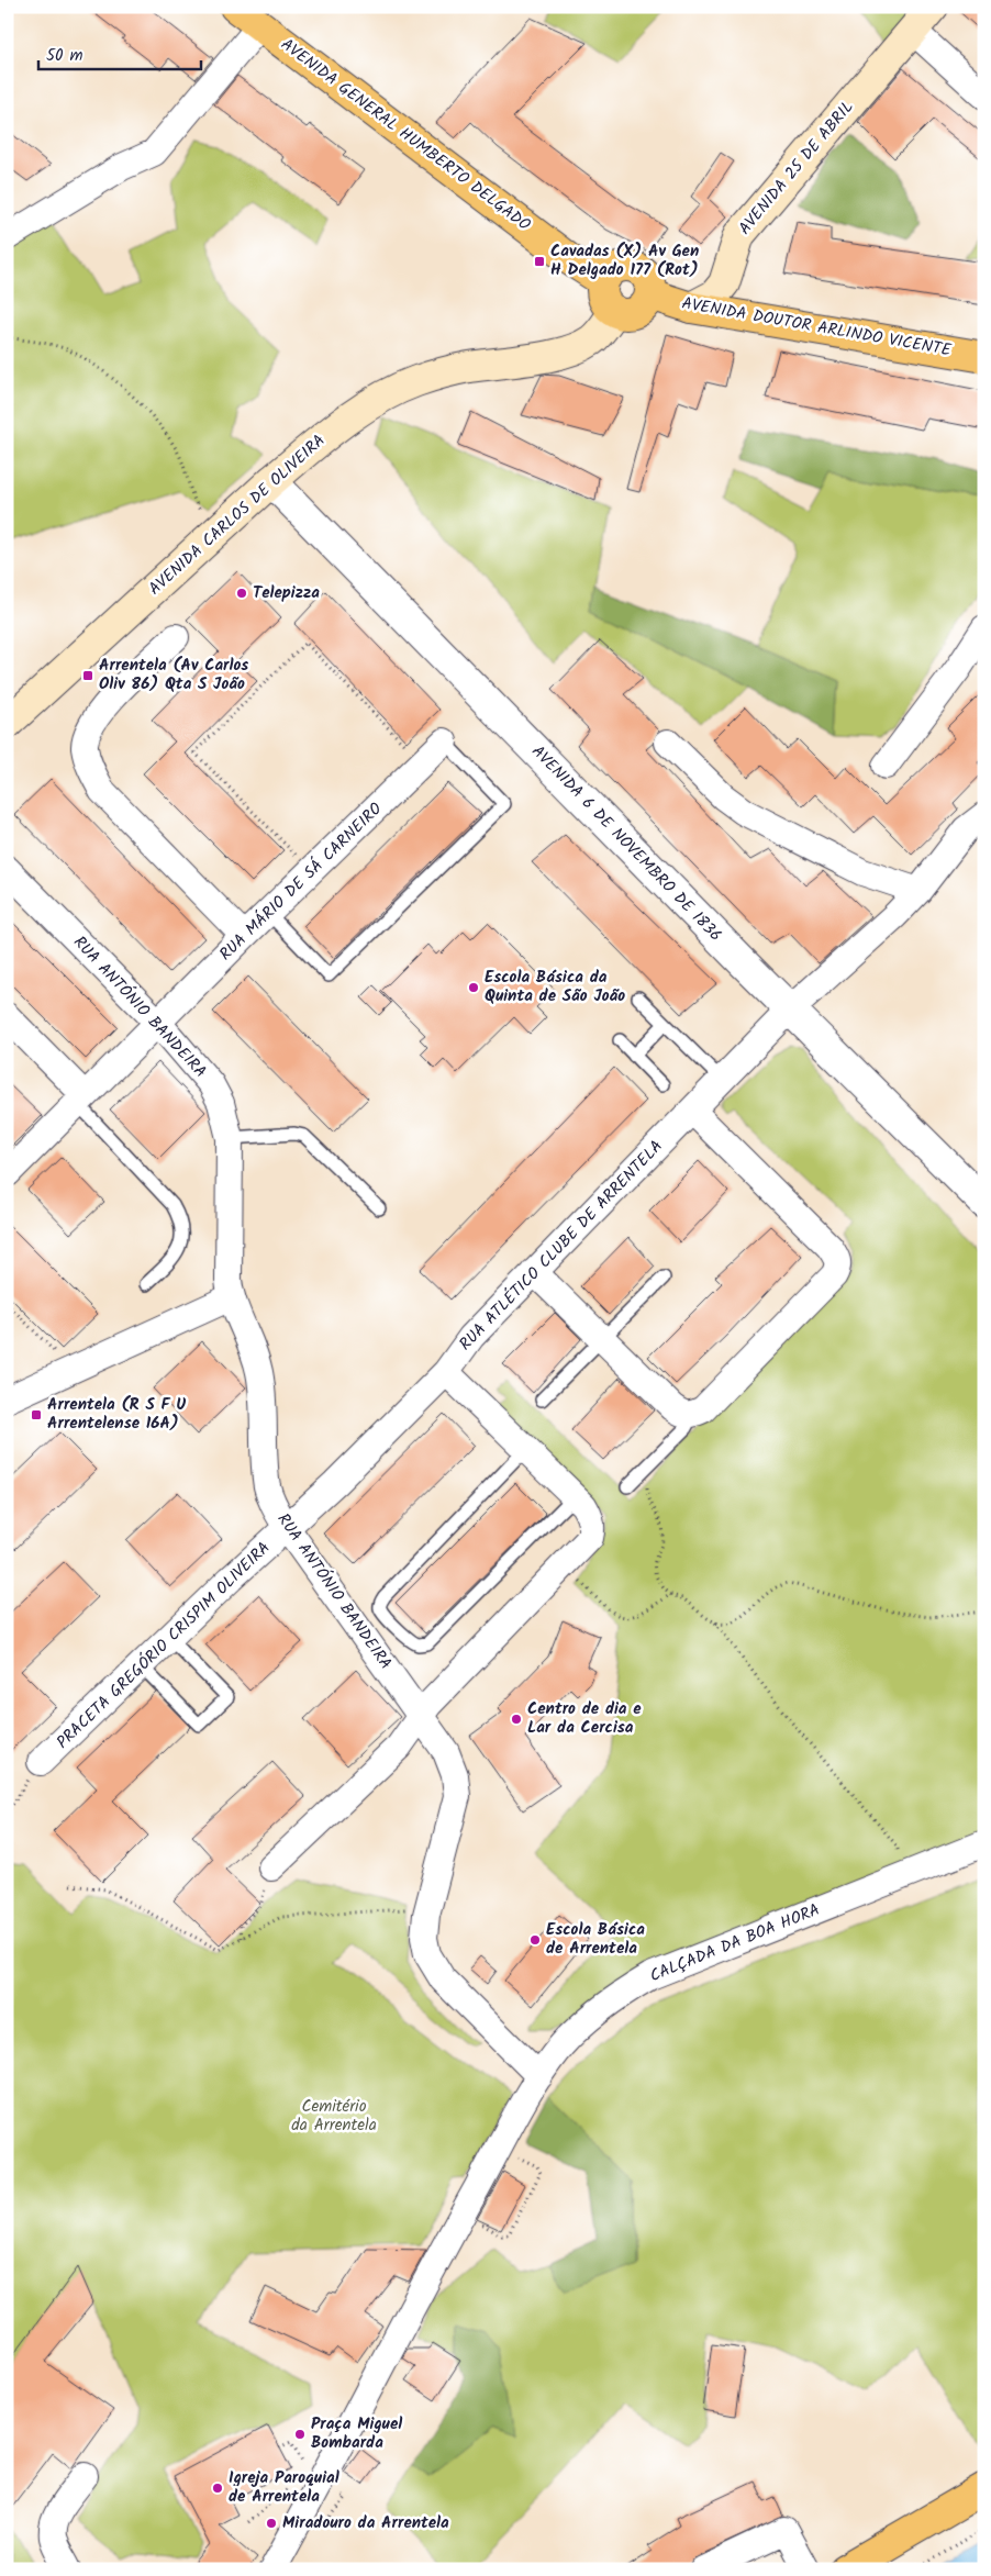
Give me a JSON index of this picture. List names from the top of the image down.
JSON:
{
  "streets": {
    "main road": [
      "AVENIDA GENERAL HUMBERTO DELGADO",
      "AVENIDA 25 DE ABRIL",
      "AVENIDA DOUTOR ARLINDO VICENTE",
      "AVENIDA CARLOS DE OLIVEIRA"
    ],
    "street": [
      "AVENIDA 6 DE NOVEMBRO DE 1836",
      "RUA MÁRIO DE SÁ CARNEIRO",
      "RUA ANTÓNIO BANDEIRA",
      "RUA ATLÉTICO CLUBE DE ARRENTELA",
      "PRACETA GREGÓRIO CRISPIM OLIVEIRA",
      "CALÇADA DA BOA HORA"
    ]
  },
  "crossings": [
    ["AVENIDA GENERAL HUMBERTO DELGADO", "AVENIDA DOUTOR ARLINDO VICENTE"],
    ["AVENIDA GENERAL HUMBERTO DELGADO", "AVENIDA CARLOS DE OLIVEIRA"],
    ["AVENIDA 25 DE ABRIL", "AVENIDA DOUTOR ARLINDO VICENTE"],
    ["AVENIDA DOUTOR ARLINDO VICENTE", "AVENIDA CARLOS DE OLIVEIRA"],
    ["AVENIDA CARLOS DE OLIVEIRA", "AVENIDA 6 DE NOVEMBRO DE 1836"],
    ["AVENIDA 6 DE NOVEMBRO DE 1836", "RUA ATLÉTICO CLUBE DE ARRENTELA"],
    ["RUA MÁRIO DE SÁ CARNEIRO", "RUA ANTÓNIO BANDEIRA"],
    ["RUA ANTÓNIO BANDEIRA", "RUA ATLÉTICO CLUBE DE ARRENTELA"],
    ["RUA ANTÓNIO BANDEIRA", "PRACETA GREGÓRIO CRISPIM OLIVEIRA"],
    ["RUA ANTÓNIO BANDEIRA", "CALÇADA DA BOA HORA"],
    ["RUA ATLÉTICO CLUBE DE ARRENTELA", "PRACETA GREGÓRIO CRISPIM OLIVEIRA"]
  ],
  "parks": ["Cemitério da Arrentela"],
  "places": {
    "transit": ["Cavadas (X) Av Gen H Delgado 177 (Rot)", "Arrentela (Av Carlos Oliv 86) Qta S João", "Arrentela (R S F U Arrentelense 16A)"],
    "other": [
      "Telepizza",
      "Escola Básica da Quinta de São João",
      "Centro de dia e Lar da Cercisa",
      "Escola Básica de Arrentela",
      "Praça Miguel Bombarda",
      "Igreja Paroquial de Arrentela",
      "Miradouro da Arrentela"
    ]
  },
  "scale_bar": "50 m"
}
